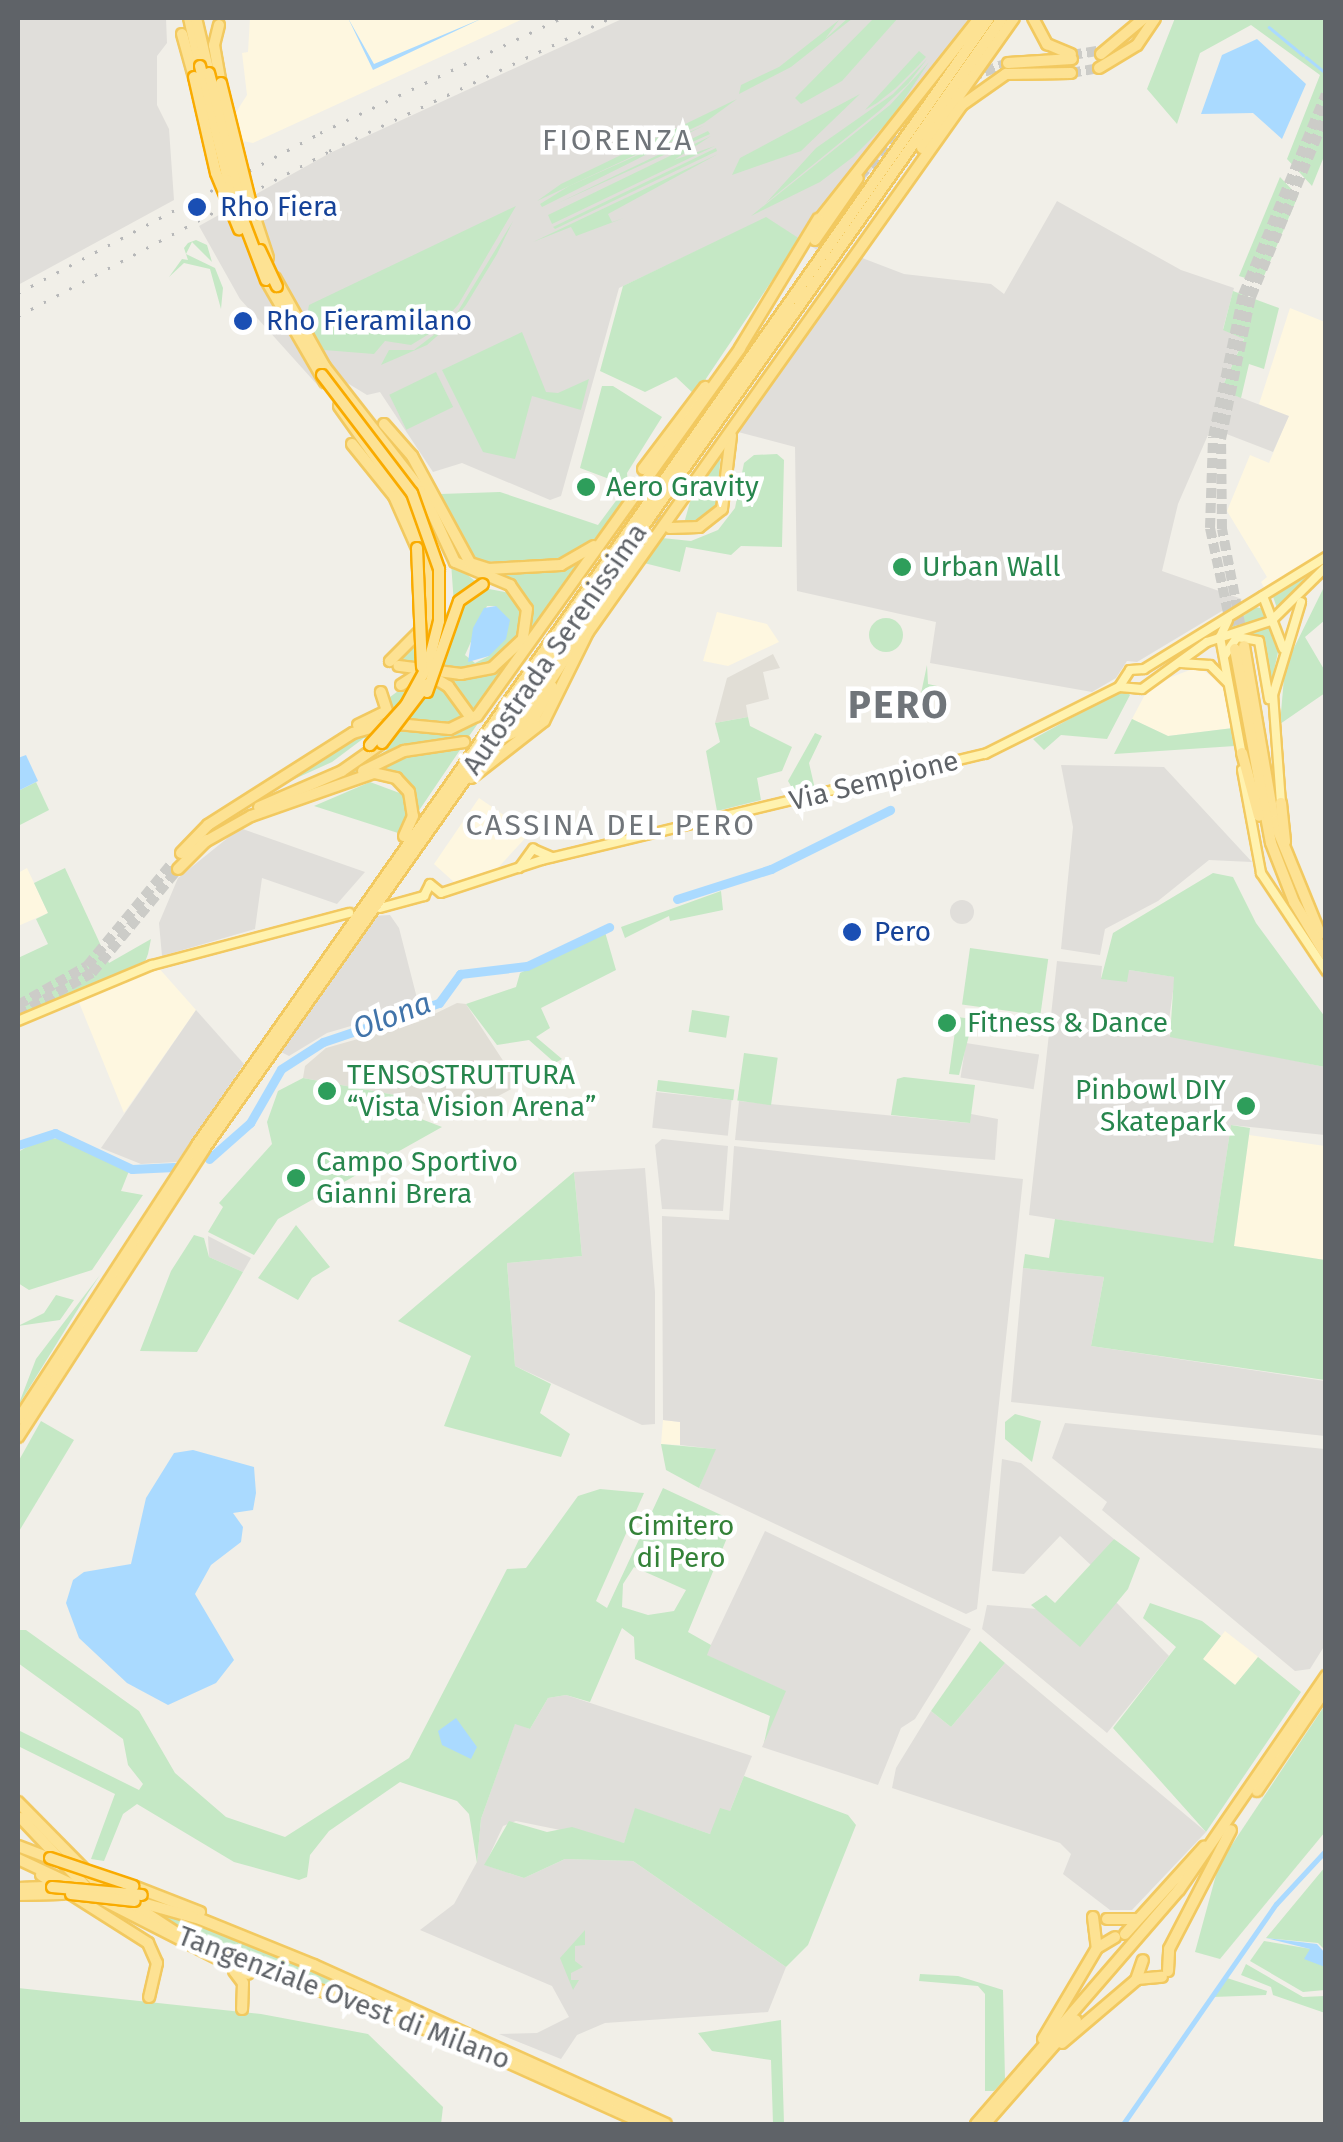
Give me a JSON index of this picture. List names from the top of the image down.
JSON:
{
  "streets": {
    "highway": ["Autostrada Serenissima", "Tangenziale Ovest di Milano"],
    "main road": ["Via Sempione"]
  },
  "districts": ["FIORENZA", "PERO", "CASSINA DEL PERO"],
  "water": ["Olona"],
  "parks": ["Cimitero di Pero"],
  "places": [
    "Rho Fiera",
    "Rho Fieramilano",
    "Aero Gravity",
    "Urban Wall",
    "Pero",
    "Fitness & Dance",
    "TENSOSTRUTTURA “Vista Vision Arena”",
    "Pinbowl DIY Skatepark",
    "Campo Sportivo Gianni Brera"
  ]
}
